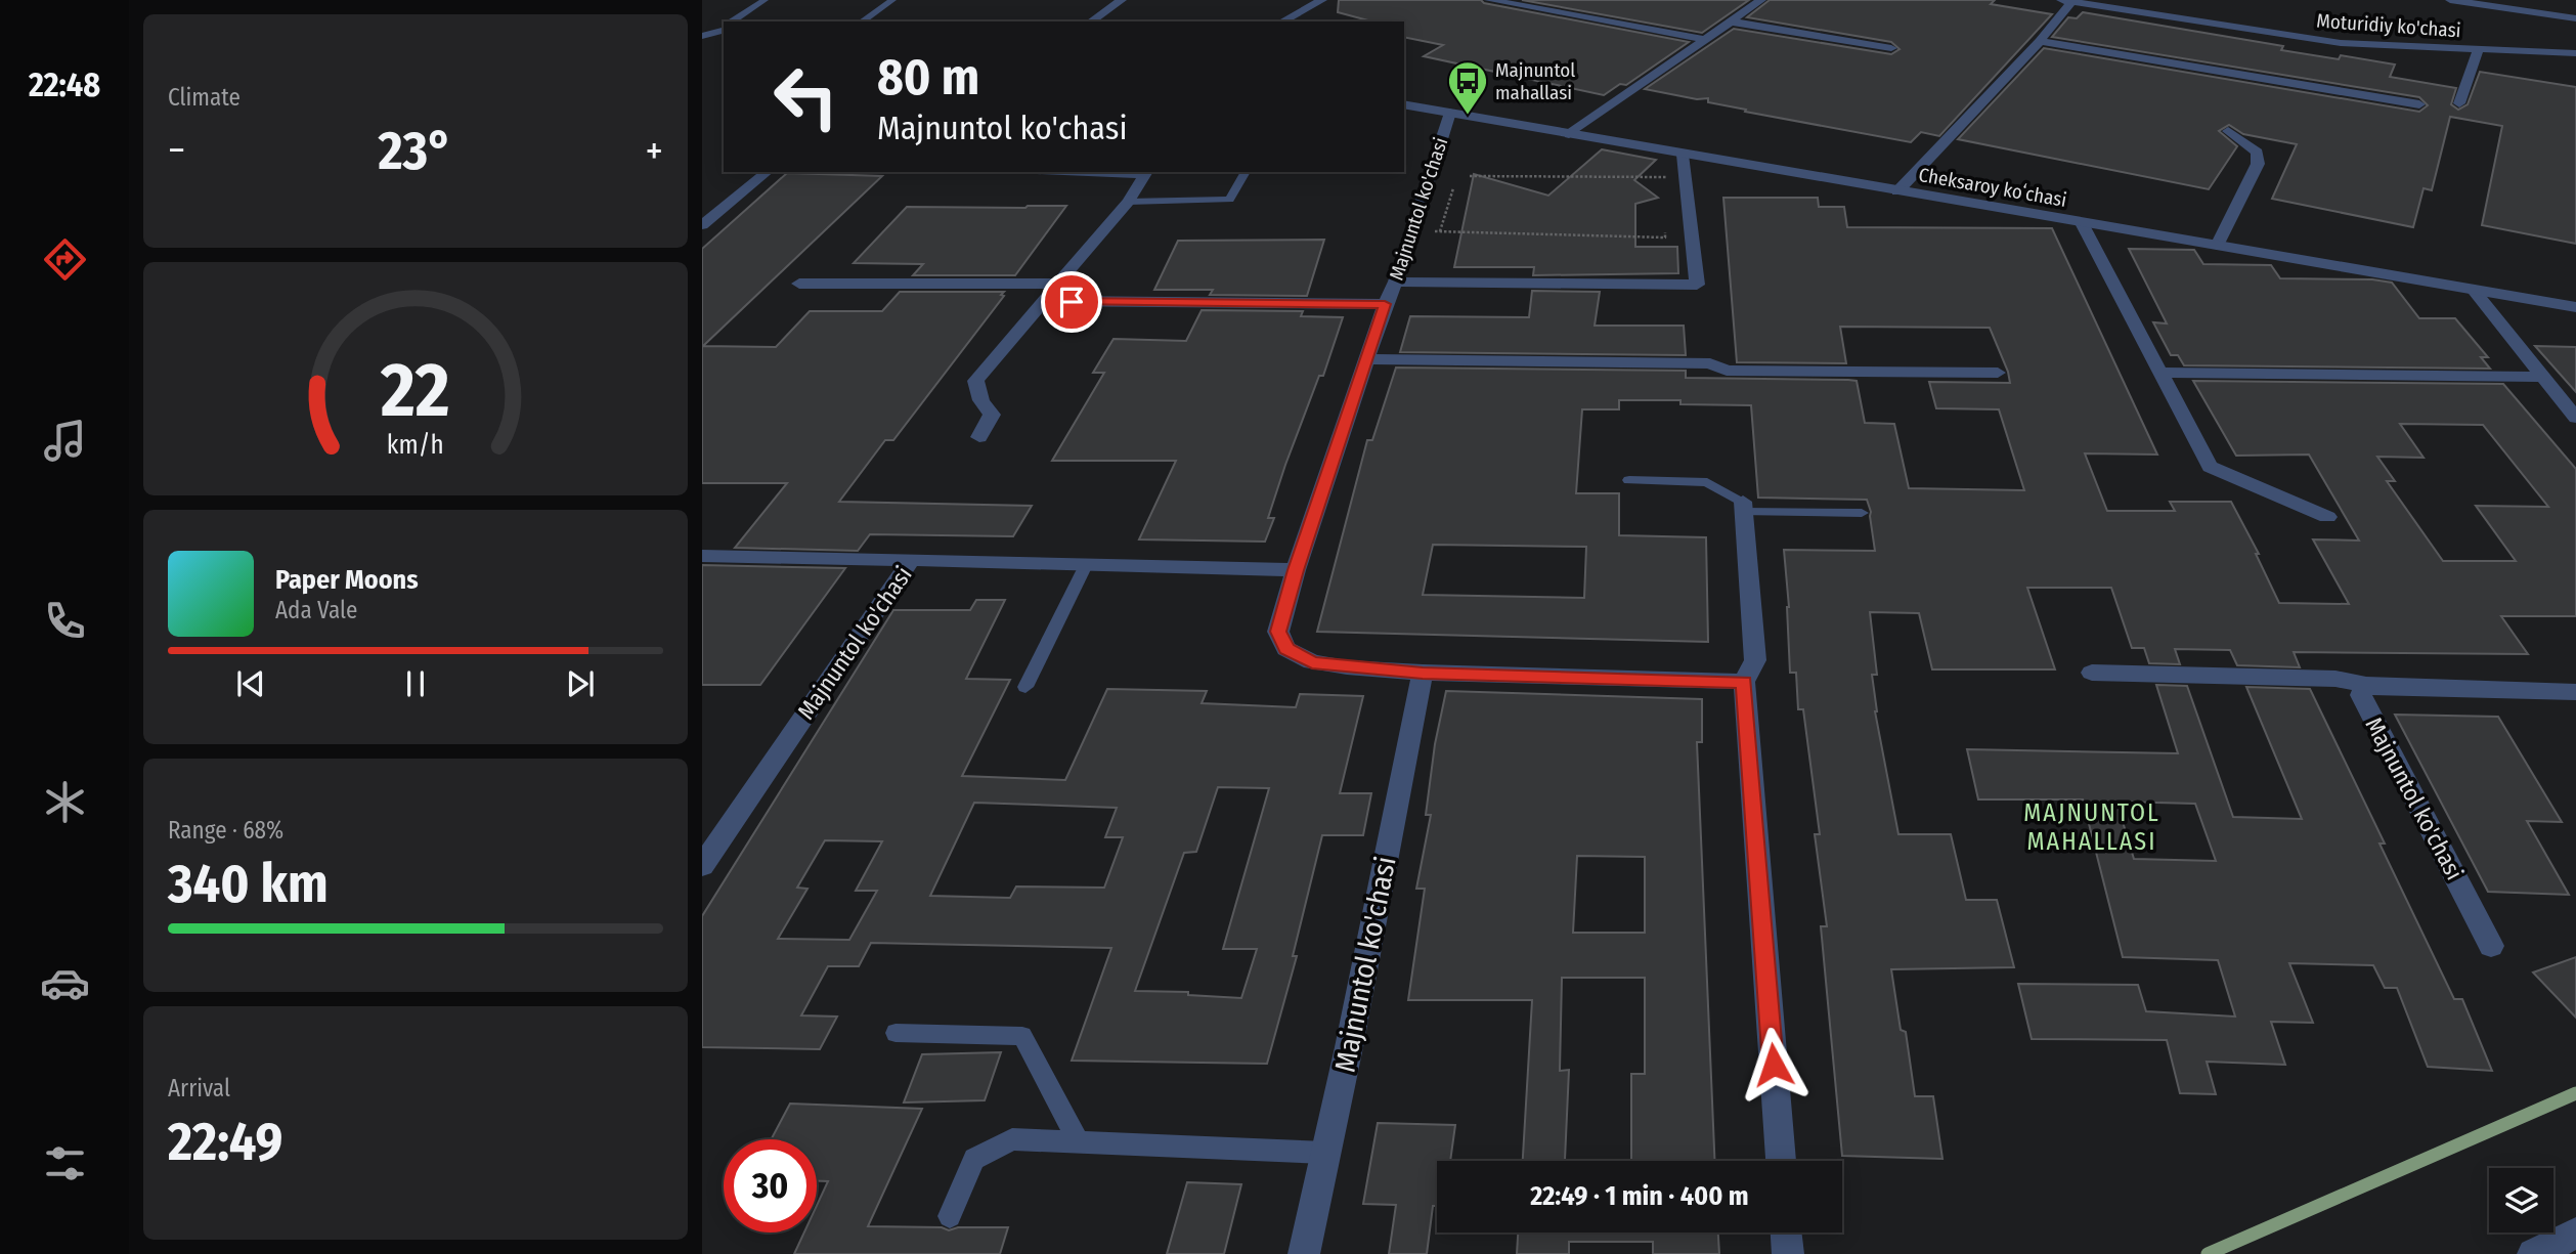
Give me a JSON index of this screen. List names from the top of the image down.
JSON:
{
  "streets": {
    "street": ["Moturidiy ko'chasi", "Cheksaroy koʻchasi", "Majnuntol ko'chasi"]
  },
  "crossings": [
    ["Moturidiy ko'chasi", "Cheksaroy koʻchasi"],
    ["Cheksaroy koʻchasi", "Majnuntol ko'chasi"]
  ],
  "districts": ["MAJNUNTOL MAHALLASI"],
  "places": {
    "bus stop": ["Majnuntol mahallasi"]
  },
  "page": {
    "tabs": "22:48",
    "tile": [
      "Climate",
      ["Range · 68%", "340 km"],
      ["Arrival", "22:49"]
    ],
    "turn": ["80 m", "Majnuntol ko'chasi"],
    "heat": ["−", "23°", "+"],
    "song": ["Paper Moons", "Ada Vale"],
    "limit": "30",
    "trip": "22:49 · 1 min · 400 m",
    "gauge": ["22", "km/h"]
  }
}
